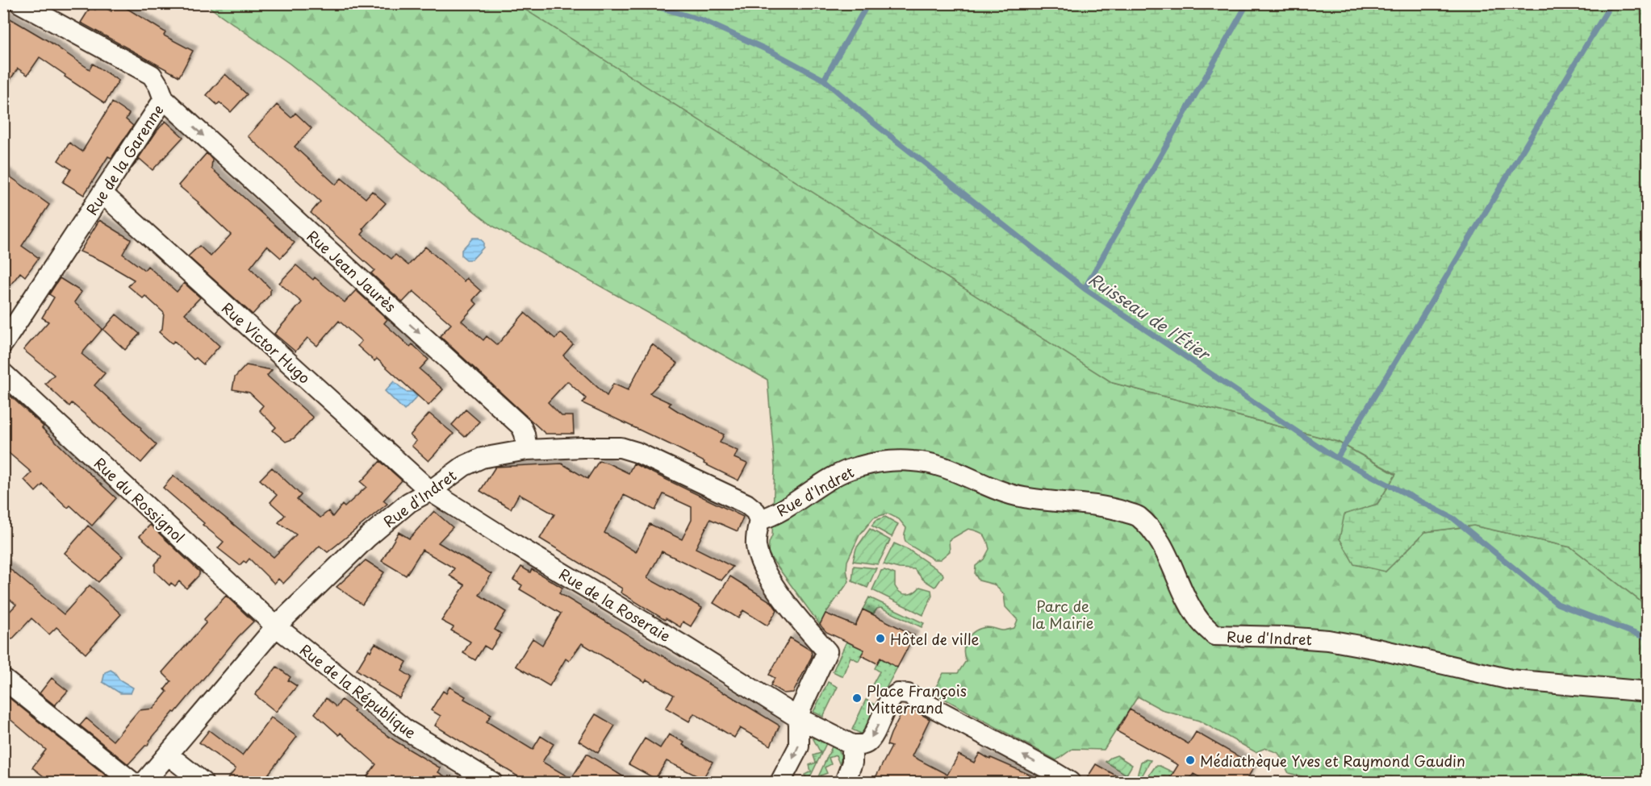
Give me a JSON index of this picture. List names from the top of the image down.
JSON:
{
  "streets": {
    "street": [
      "Rue de la Garenne",
      "Rue Jean Jaurès",
      "Rue Victor Hugo",
      "Rue d'Indret",
      "Rue du Rossignol",
      "Rue de la Roseraie",
      "Rue de la République"
    ]
  },
  "crossings": [
    ["Rue de la Garenne", "Rue Jean Jaurès"],
    ["Rue de la Garenne", "Rue Victor Hugo"],
    ["Rue Jean Jaurès", "Rue d'Indret"],
    ["Rue Victor Hugo", "Rue d'Indret"],
    ["Rue Victor Hugo", "Rue de la Roseraie"],
    ["Rue d'Indret", "Rue du Rossignol"],
    ["Rue d'Indret", "Rue de la Roseraie"],
    ["Rue d'Indret", "Rue de la République"],
    ["Rue du Rossignol", "Rue de la République"]
  ],
  "one_way": ["Rue Jean Jaurès"],
  "water": ["Ruisseau de l'Étier"],
  "parks": ["Parc de la Mairie"],
  "places": ["Hôtel de ville", "Place François Mitterrand", "Médiathèque Yves et Raymond Gaudin"]
}
